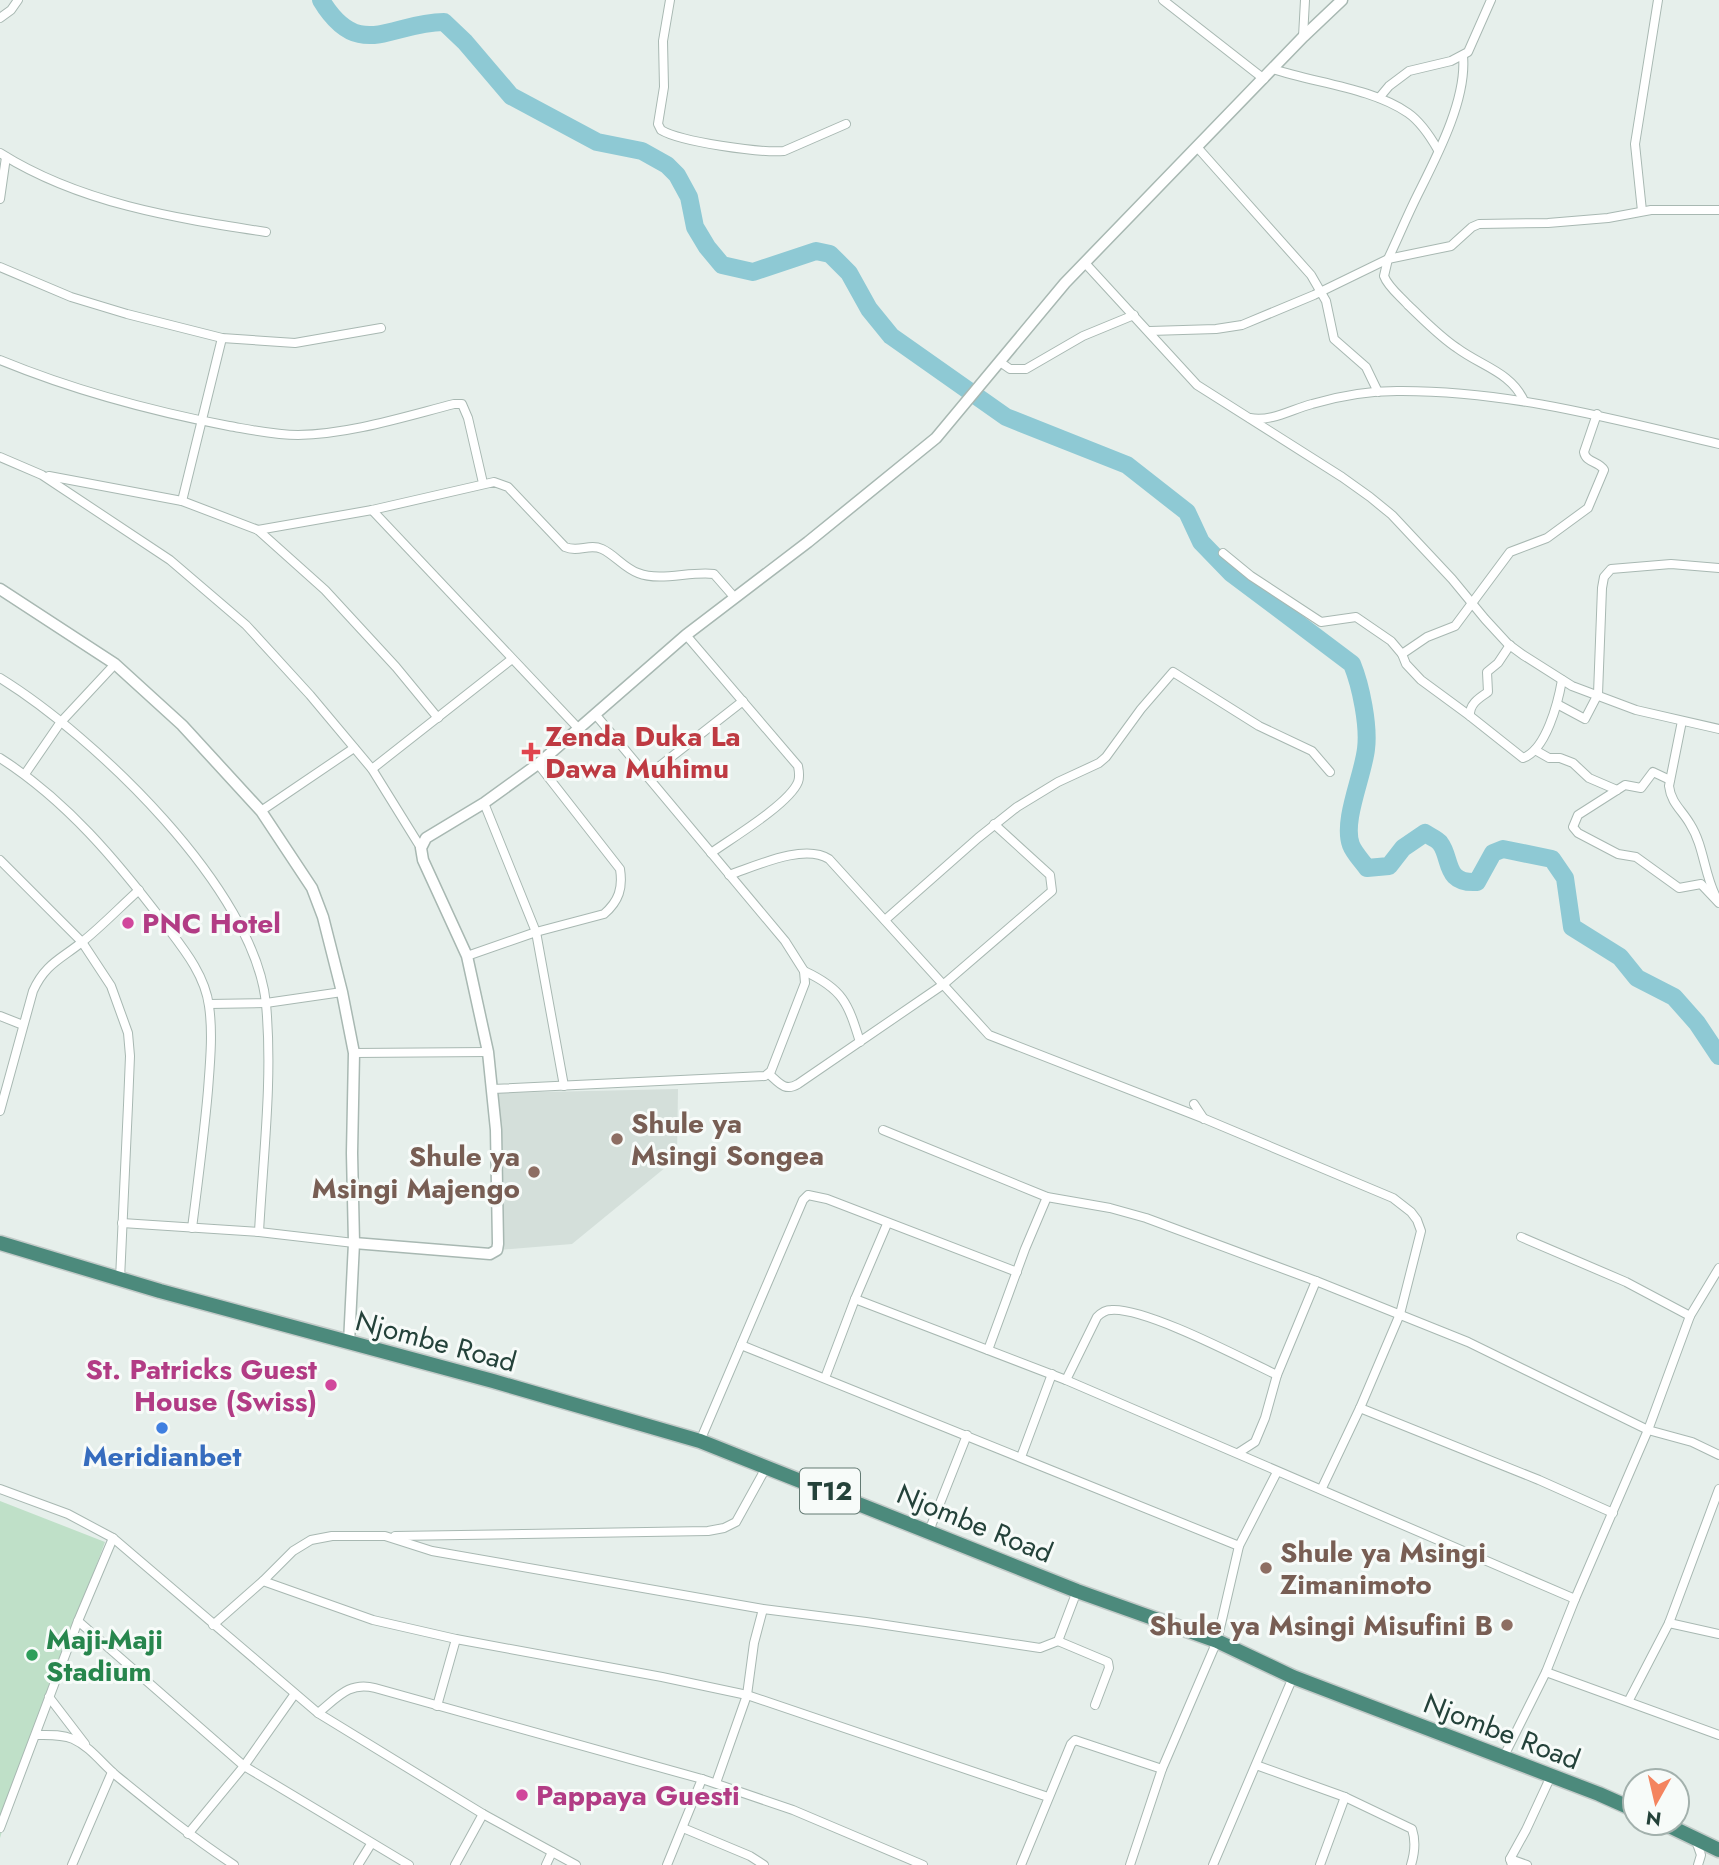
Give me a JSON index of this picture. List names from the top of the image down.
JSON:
{
  "streets": {
    "highway": ["Njombe Road", "T12"]
  },
  "places": {
    "health": ["Zenda Duka La Dawa Muhimu"],
    "other": [
      "PNC Hotel",
      "Shule ya Msingi Songea",
      "Shule ya Msingi Majengo",
      "St. Patricks Guest House (Swiss)",
      "Meridianbet",
      "Shule ya Msingi Zimanimoto",
      "Shule ya Msingi Misufini B",
      "Maji-Maji Stadium",
      "Pappaya Guesti"
    ]
  },
  "north": "bottom"
}
